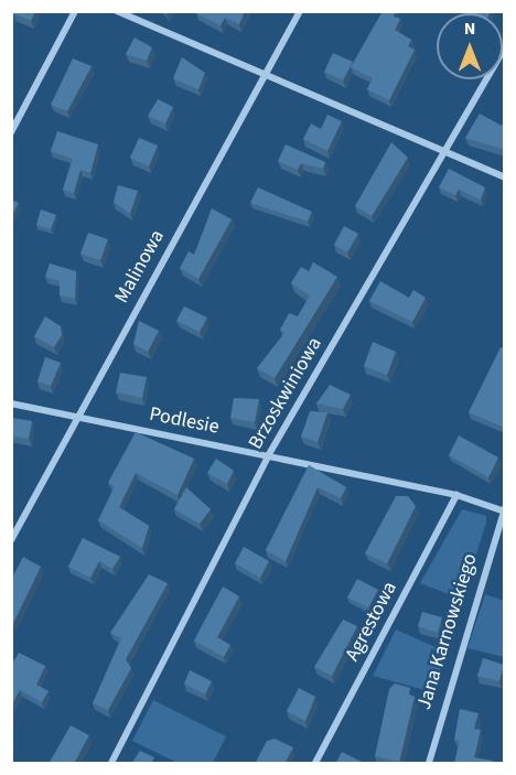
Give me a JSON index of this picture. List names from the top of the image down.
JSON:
{
  "streets": {
    "street": [
      "Malinowa",
      "Brzoskwiniowa",
      "Podlesie",
      "Agrestowa",
      "Jana Karnowskiego"
    ]
  },
  "crossings": [
    ["Malinowa", "Podlesie"],
    ["Brzoskwiniowa", "Podlesie"],
    ["Podlesie", "Agrestowa"],
    ["Podlesie", "Jana Karnowskiego"]
  ],
  "north": "top"
}
